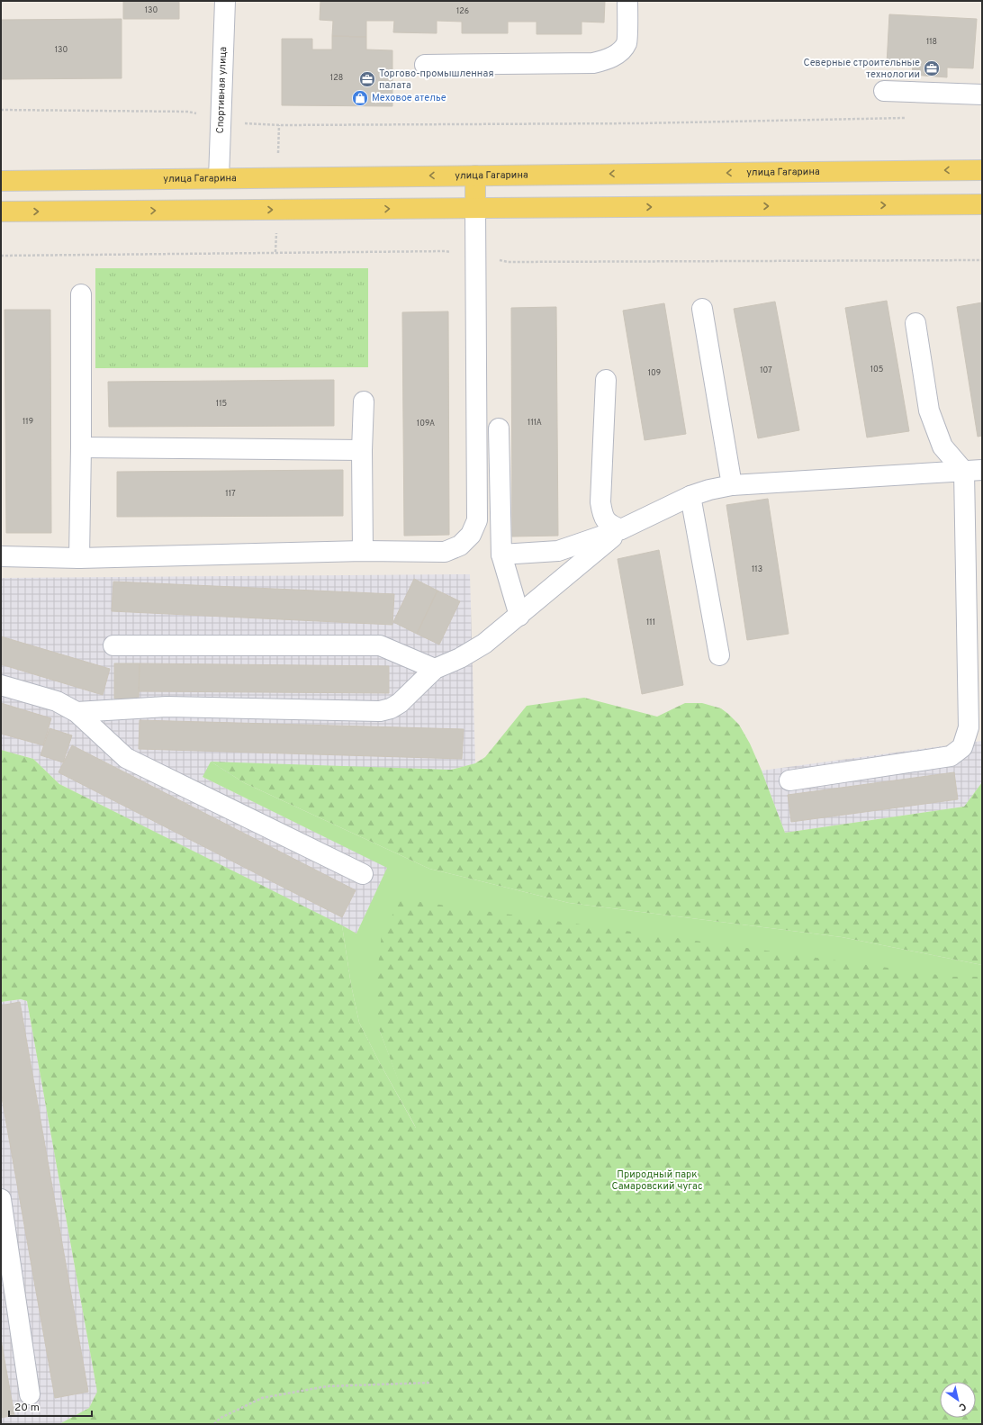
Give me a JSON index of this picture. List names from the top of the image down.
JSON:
{
  "streets": {
    "main road": ["улица Гагарина"],
    "street": ["Спортивная улица"]
  },
  "crossings": [
    ["Спортивная улица", "улица Гагарина"]
  ],
  "parks": ["Природный парк Самаровский чугас"],
  "places": {
    "office": ["Cеверные строительные технологии", "Торгово-промышленная палата"],
    "shop": ["Меховое ателье"]
  },
  "house_numbers": [
    "130",
    "126",
    "118",
    "130",
    "128",
    "105",
    "107",
    "109",
    "115",
    "119",
    "111А",
    "109А",
    "117",
    "113",
    "111"
  ],
  "scale_bar": "20 m",
  "north": "bottom right"
}
